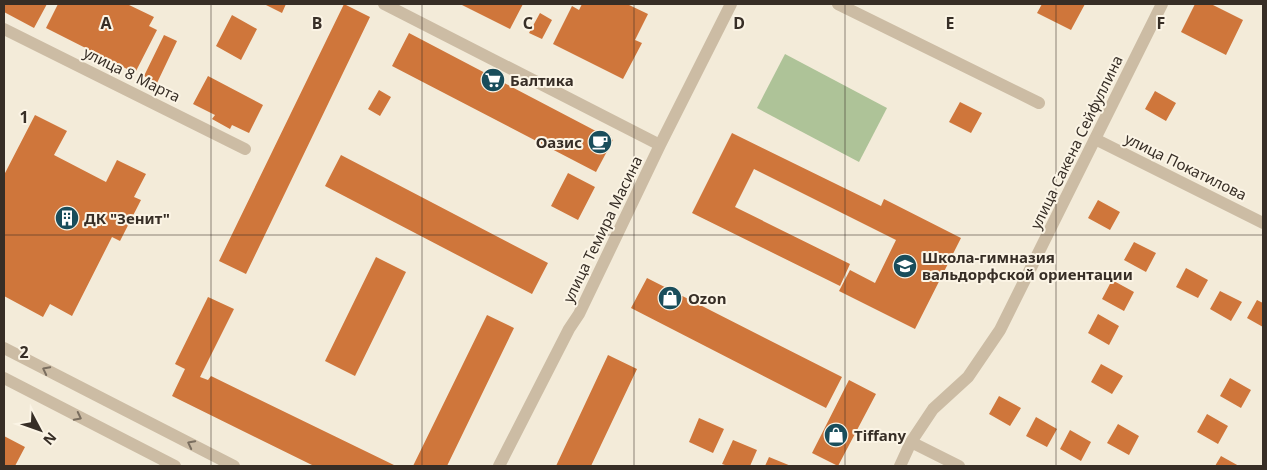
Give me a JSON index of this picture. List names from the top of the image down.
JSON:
{
  "streets": {
    "street": [
      "улица 8 Марта",
      "улица Сакена Сейфуллина",
      "улица Покатилова",
      "улица Темира Масина"
    ]
  },
  "crossings": [
    ["улица Сакена Сейфуллина", "улица Покатилова"]
  ],
  "places": {
    "supermarket": ["Балтика"],
    "cafe": ["Оазис"],
    "building": ["ДК \"Зенит\""],
    "school or university": ["Школа-гимназия вальдорфской ориентации"],
    "shop": ["Ozon", "Tiffany"]
  },
  "north": "bottom right",
  "grid": {
    "columns": [
      "A",
      "B",
      "C",
      "D",
      "E",
      "F"
    ],
    "rows": ["1", "2"]
  }
}
